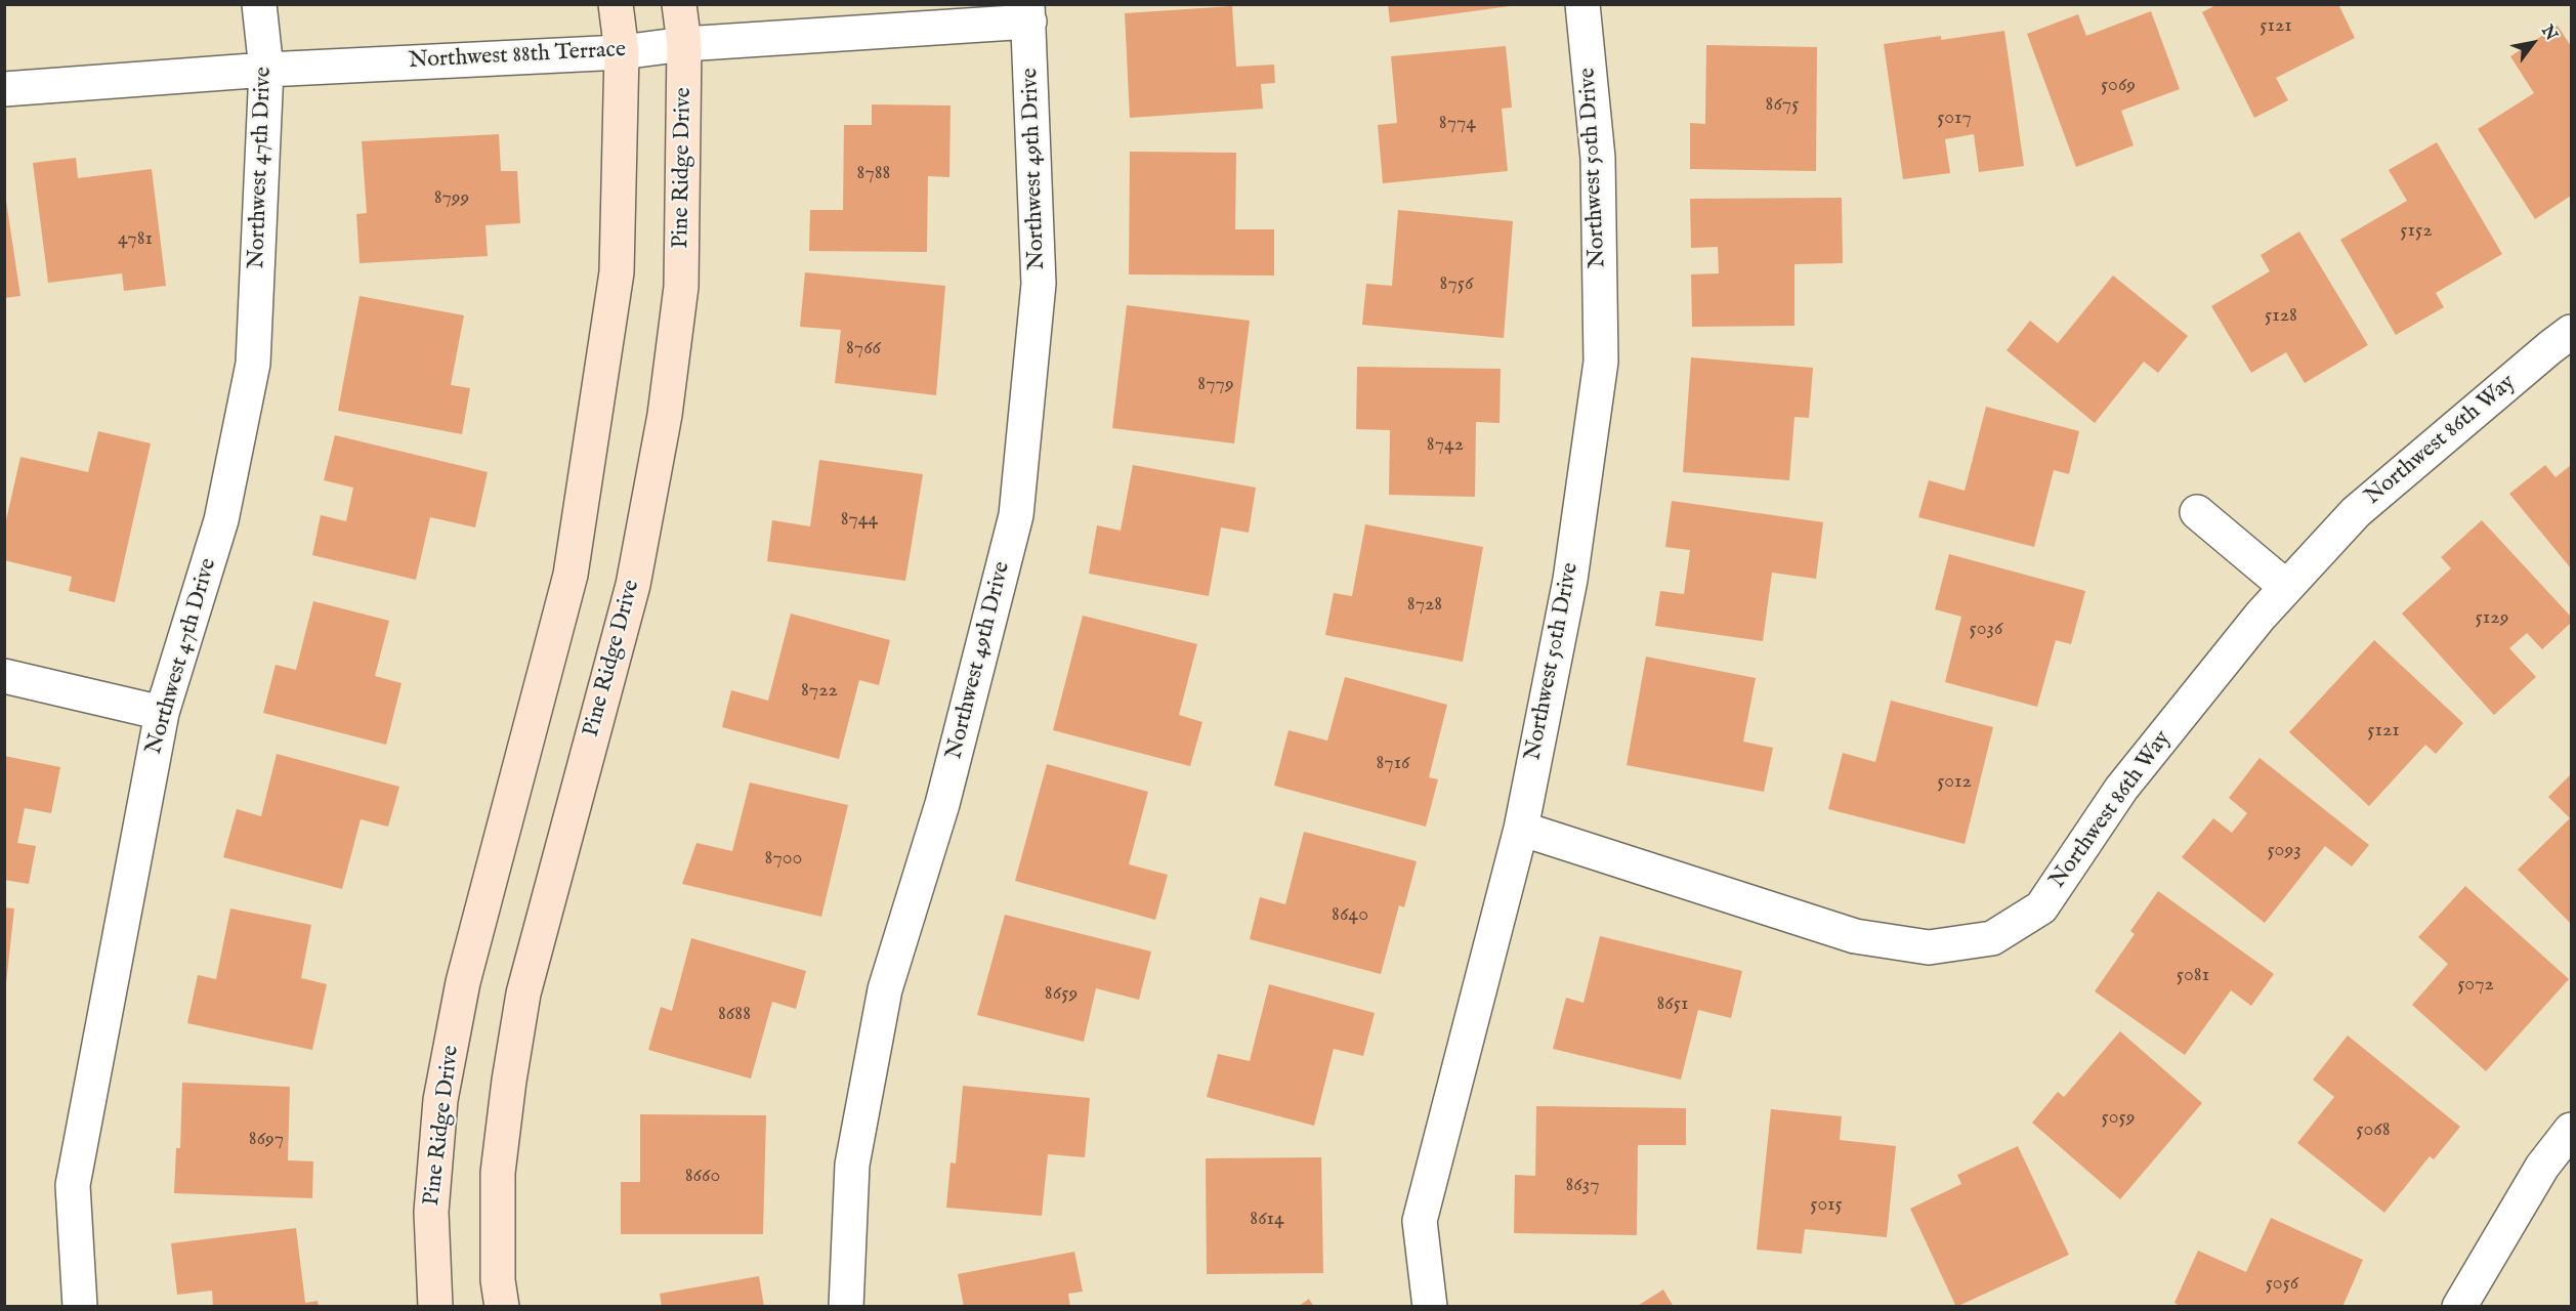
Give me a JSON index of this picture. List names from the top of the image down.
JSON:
{
  "streets": {
    "street": [
      "Northwest 88th Terrace",
      "Northwest 47th Drive",
      "Pine Ridge Drive",
      "Northwest 50th Drive",
      "Northwest 49th Drive",
      "Northwest 86th Way"
    ]
  },
  "crossings": [
    ["Northwest 88th Terrace", "Northwest 47th Drive"],
    ["Northwest 88th Terrace", "Pine Ridge Drive"],
    ["Northwest 88th Terrace", "Northwest 49th Drive"],
    ["Northwest 50th Drive", "Northwest 86th Way"]
  ],
  "house_numbers": [
    "5121",
    "5069",
    "8675",
    "5017",
    "8774",
    "8788",
    "8799",
    "5152",
    "4781",
    "8756",
    "5128",
    "8766",
    "8779",
    "8742",
    "8744",
    "8728",
    "5129",
    "5036",
    "8722",
    "5121",
    "8716",
    "5012",
    "5093",
    "8700",
    "8640",
    "5081",
    "5072",
    "8659",
    "8651",
    "8688",
    "5059",
    "5068",
    "8697",
    "8660",
    "8637",
    "5015",
    "8614",
    "5056"
  ],
  "north": "top right"
}
